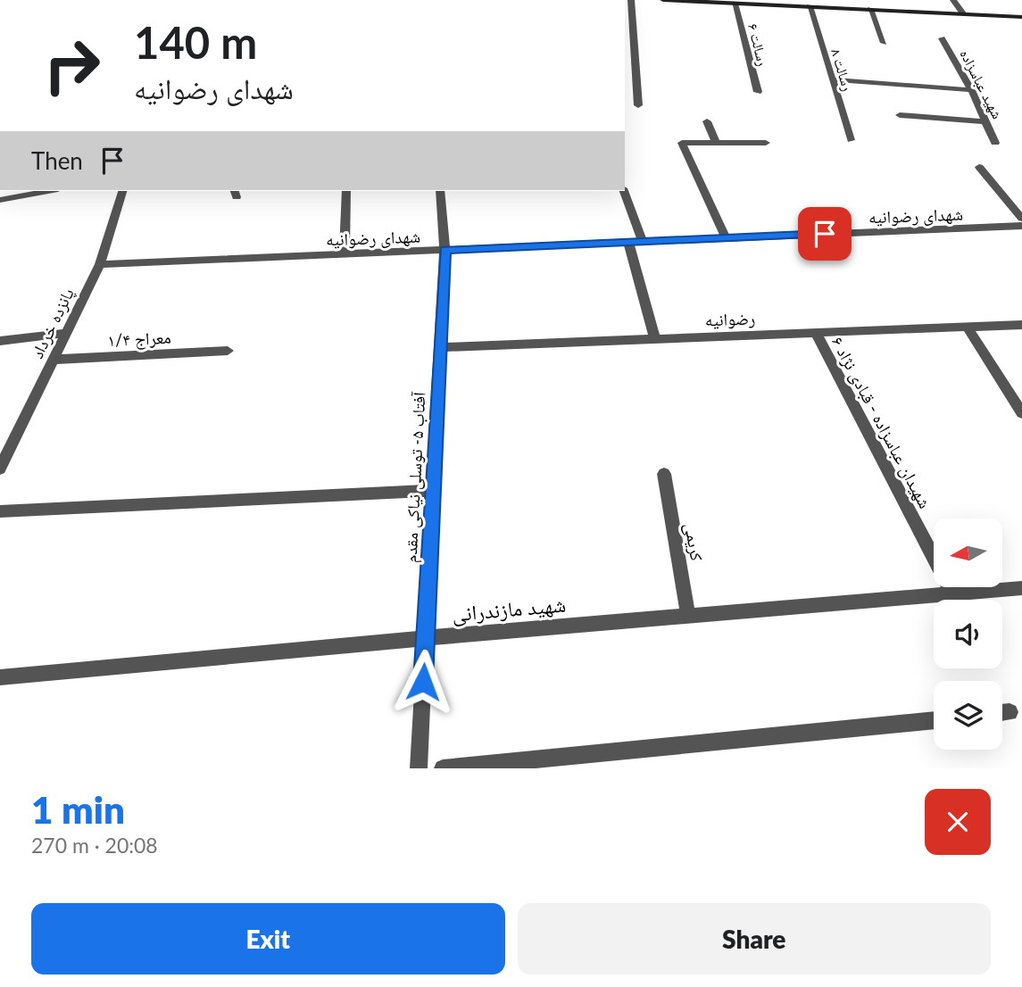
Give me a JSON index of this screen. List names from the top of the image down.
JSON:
{
  "streets": {
    "street": [
      "رسالت ۶",
      "رسالت ۸",
      "شهید عباسزاده",
      "شهدای رضوانیه",
      "رضوانیه",
      "پانزده خرداد",
      "معراج ۱/۴",
      "شهیدان عباسزاده - قبادی نژاد ۶",
      "آفتاب ۵- توسلی نیاکی مقدم",
      "کریمی",
      "شهید مازندرانی"
    ]
  },
  "crossings": [
    ["شهدای رضوانیه", "پانزده خرداد"],
    ["شهدای رضوانیه", "آفتاب ۵- توسلی نیاکی مقدم"],
    ["رضوانیه", "شهیدان عباسزاده - قبادی نژاد ۶"],
    ["رضوانیه", "آفتاب ۵- توسلی نیاکی مقدم"],
    ["پانزده خرداد", "معراج ۱/۴"],
    ["شهیدان عباسزاده - قبادی نژاد ۶", "شهید مازندرانی"],
    ["آفتاب ۵- توسلی نیاکی مقدم", "شهید مازندرانی"],
    ["کریمی", "شهید مازندرانی"]
  ],
  "north": "left",
  "page": {
    "turn": ["140 m", "شهدای رضوانیه"],
    "then": "Then",
    "heading": ["1 min", "270 m · 20:08"],
    "buttons": ["Exit", "Share"]
  }
}
